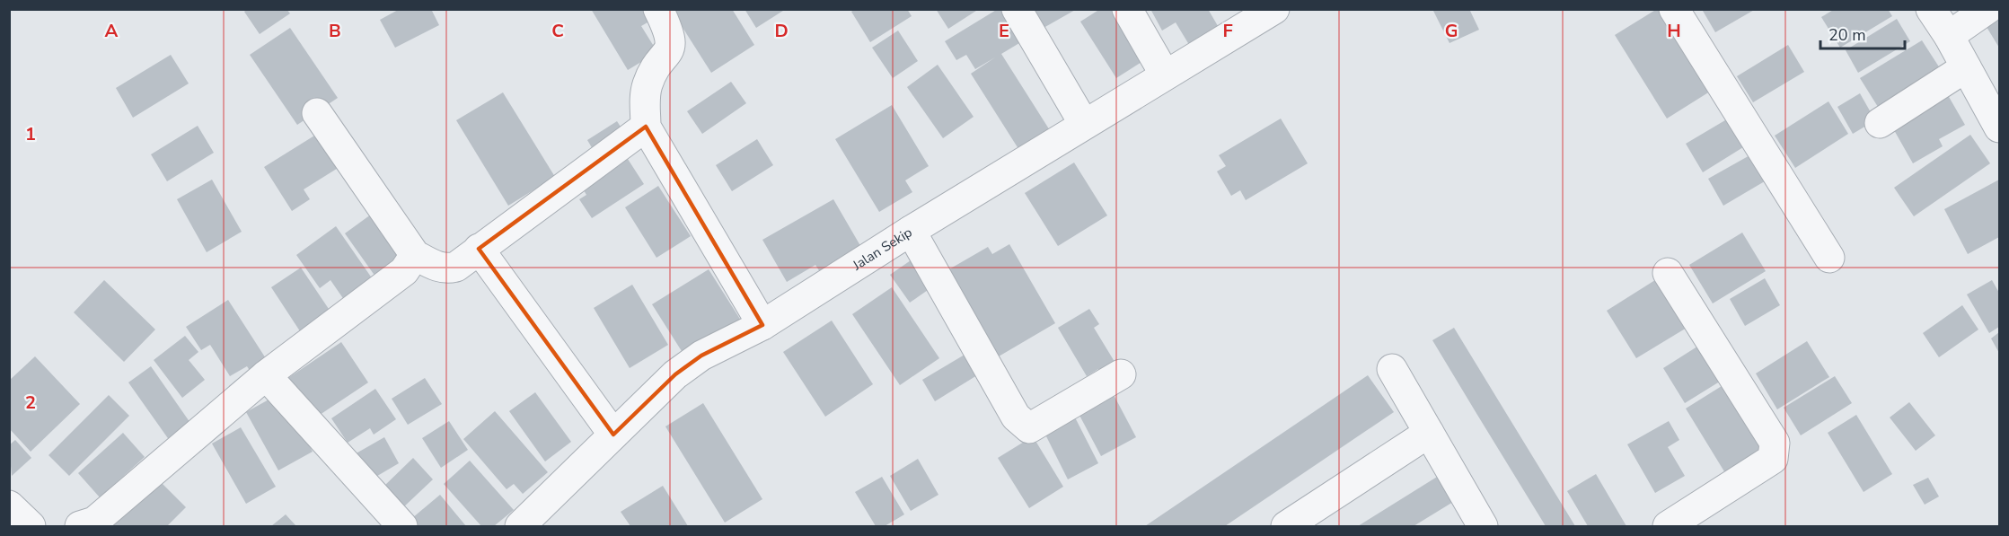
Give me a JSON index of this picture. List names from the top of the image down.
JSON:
{
  "streets": {
    "street": ["Jalan Sekip"]
  },
  "scale_bar": "20 m",
  "grid": {
    "columns": [
      "A",
      "B",
      "C",
      "D",
      "E",
      "F",
      "G",
      "H"
    ],
    "rows": ["1", "2"]
  }
}
